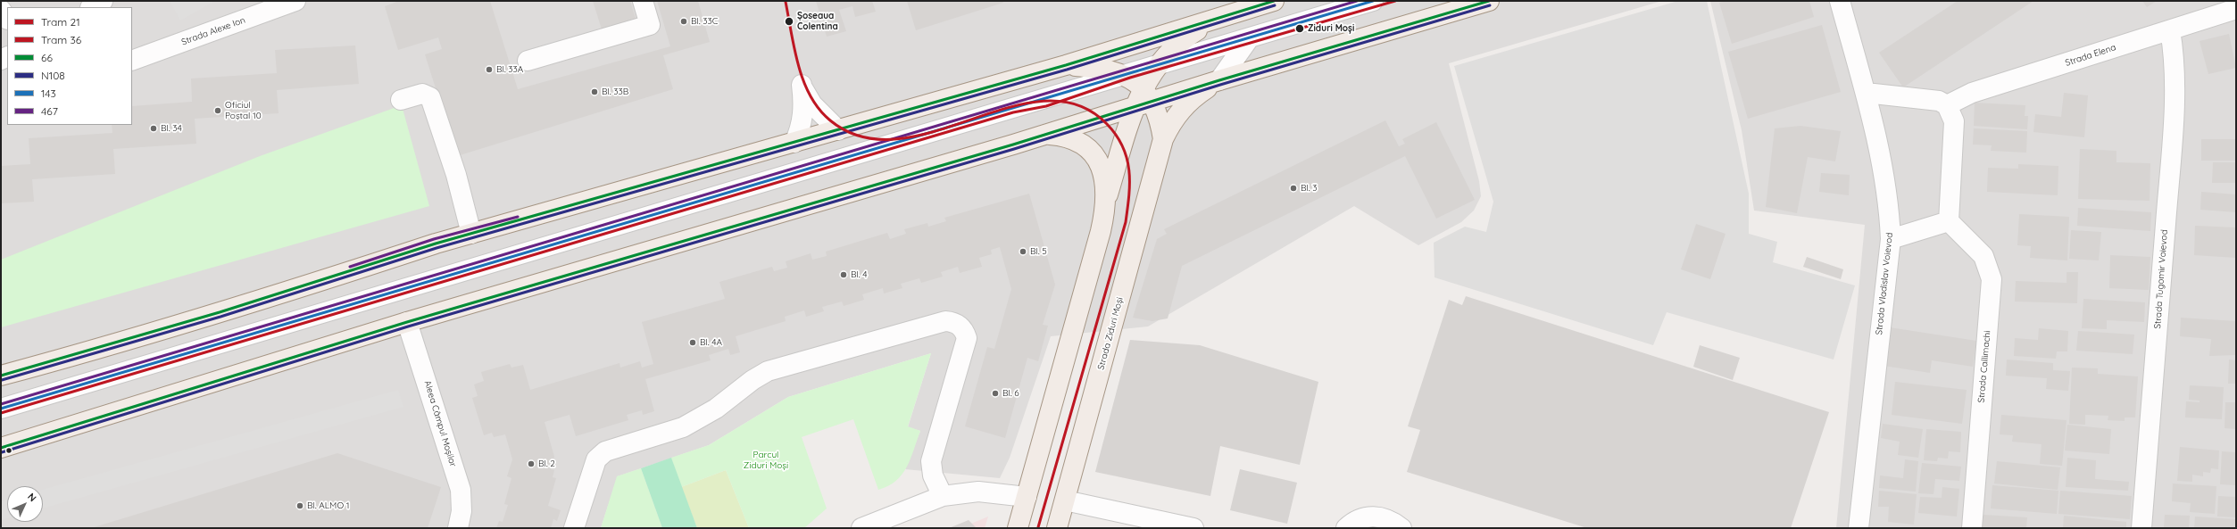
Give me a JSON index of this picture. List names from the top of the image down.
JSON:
{
  "streets": {
    "main road": ["Strada Ziduri Moși"],
    "street": [
      "Strada Alexe Ion",
      "Strada Elena",
      "Strada Tugomir Voievod",
      "Strada Vladislav Voievod",
      "Strada Callimachi",
      "Aleea Câmpul Moșilor"
    ]
  },
  "crossings": [
    ["Strada Elena", "Strada Tugomir Voievod"]
  ],
  "parks": ["Parcul Ziduri Moși"],
  "places": [
    "Bl. 33C",
    "Șoseaua Colentina",
    "Ziduri Moși",
    "Bl. 33A",
    "Bl. 33B",
    "Oficiul Poştal 10",
    "Bl. 34",
    "Bl. 3",
    "Bl. 5",
    "Bl. 4",
    "Bl. 4A",
    "Bl. 6",
    "Bl. 2",
    "Bl. ALMO 1"
  ],
  "lines": [
    "tram line 21",
    "transit line 66",
    "transit line 143",
    "transit line 467",
    "tram line 36",
    "transit line N108"
  ],
  "legend": [
    "Tram 21",
    "Tram 36",
    "66",
    "N108",
    "143",
    "467"
  ],
  "north": "top right"
}
